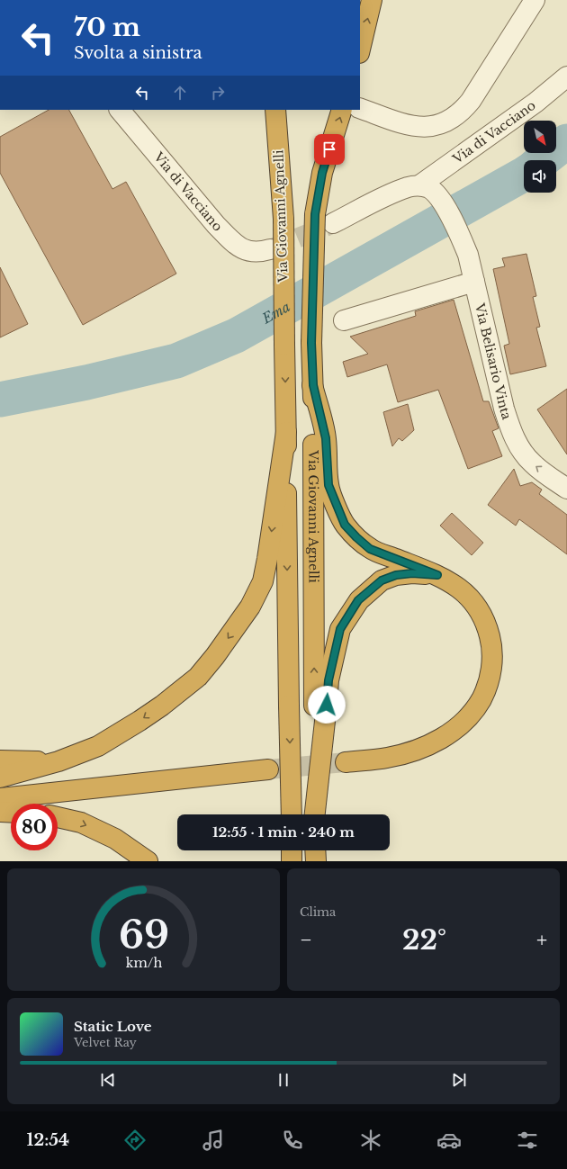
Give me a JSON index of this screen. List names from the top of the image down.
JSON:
{
  "streets": {
    "highway": ["Via Giovanni Agnelli"],
    "street": ["Via di Vacciano", "Via Belisario Vinta"]
  },
  "crossings": [
    ["Via di Vacciano", "Via Belisario Vinta"]
  ],
  "one_way": ["Via Belisario Vinta"],
  "water": ["Ema"],
  "north": "bottom right",
  "page": {
    "turn": ["70 m", "Svolta a sinistra"],
    "limit": "80",
    "trip": "12:55 · 1 min · 240 m",
    "tile": "Clima",
    "heat": ["−", "22°", "+"],
    "song": ["Static Love", "Velvet Ray"],
    "tabs": "12:54",
    "gauge": ["69", "km/h"]
  }
}
